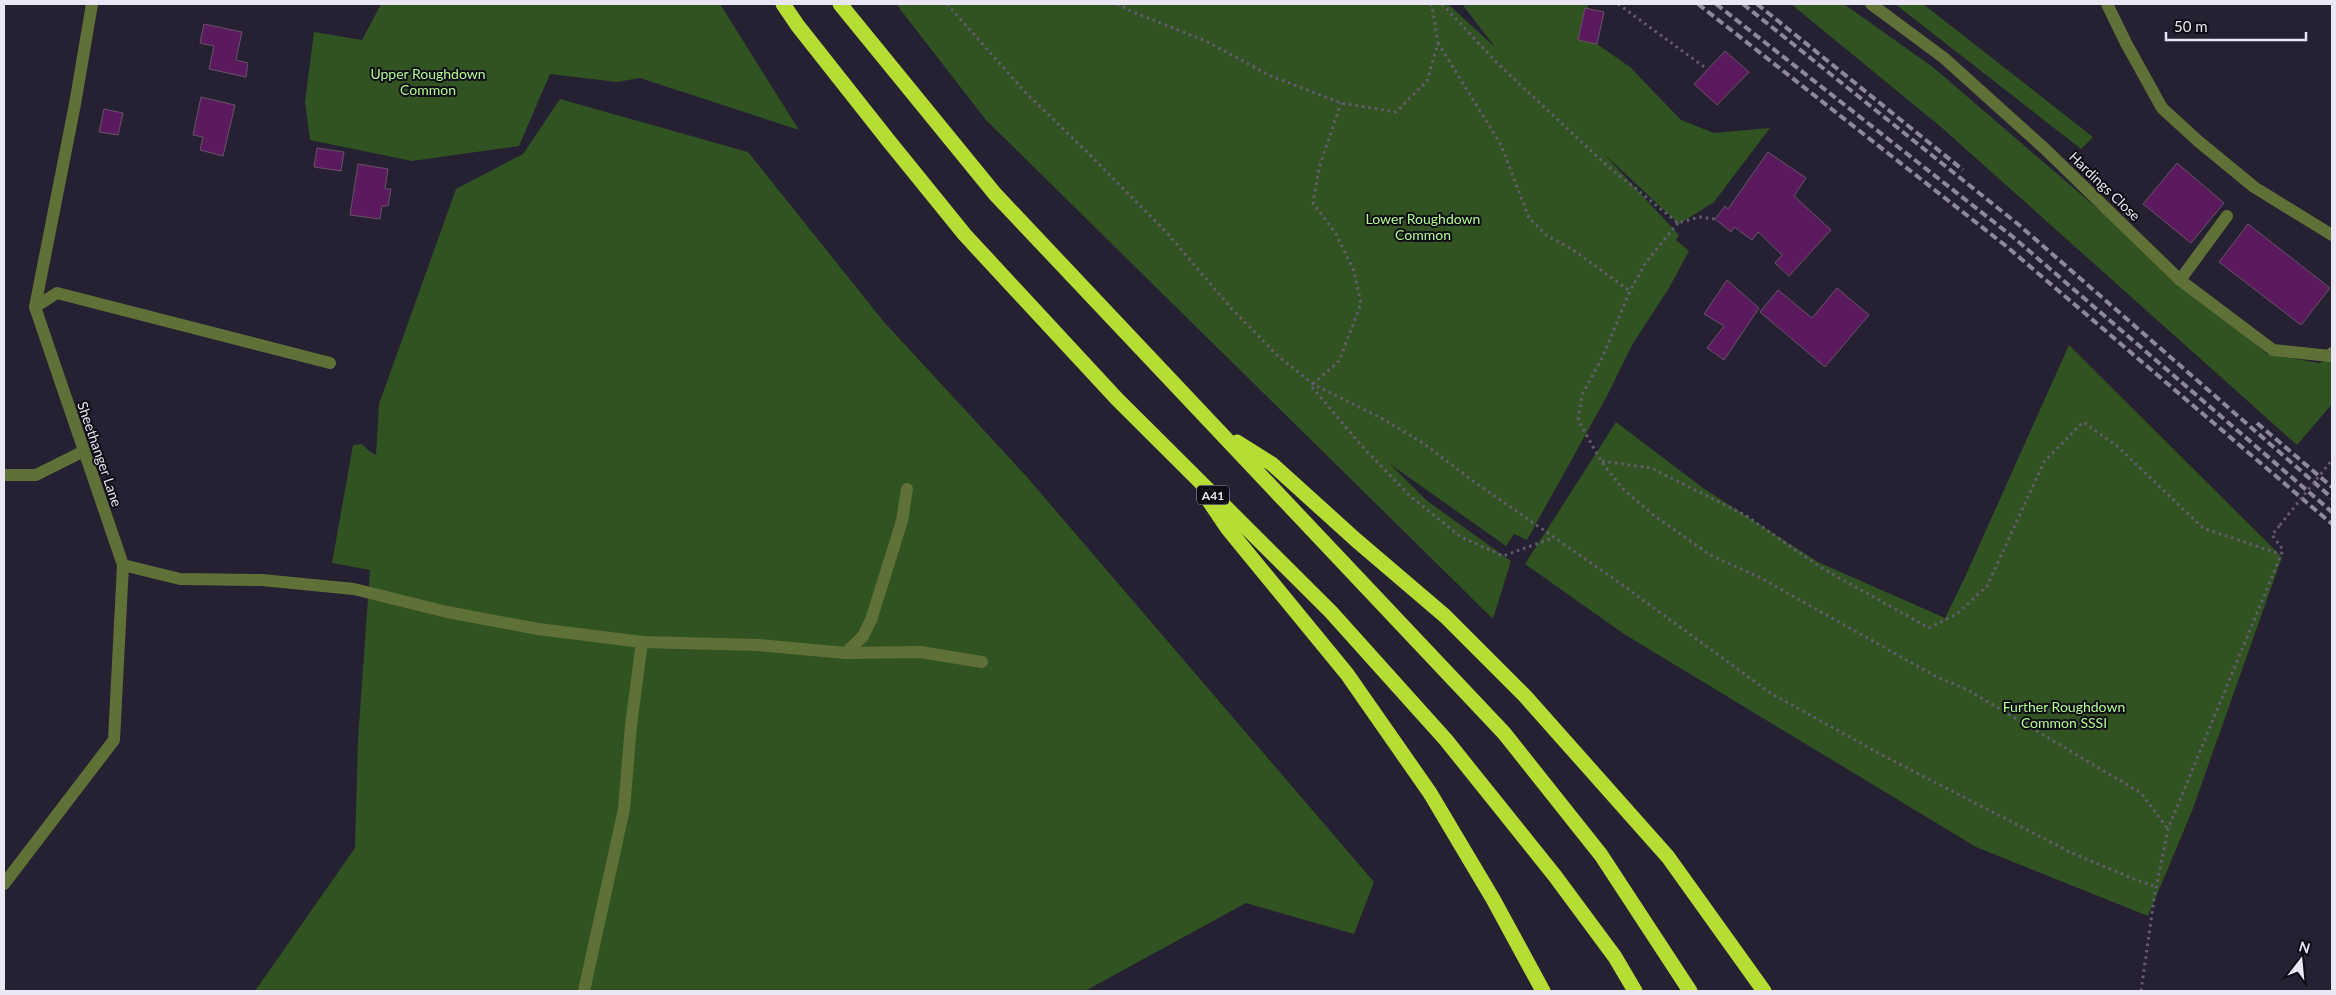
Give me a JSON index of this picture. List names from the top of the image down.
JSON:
{
  "streets": {
    "highway": ["A41"],
    "street": ["Hardings Close", "Sheethanger Lane"]
  },
  "parks": ["Upper Roughdown Common", "Lower Roughdown Common", "Further Roughdown Common SSSI"],
  "scale_bar": "50 m",
  "north": "top"
}
